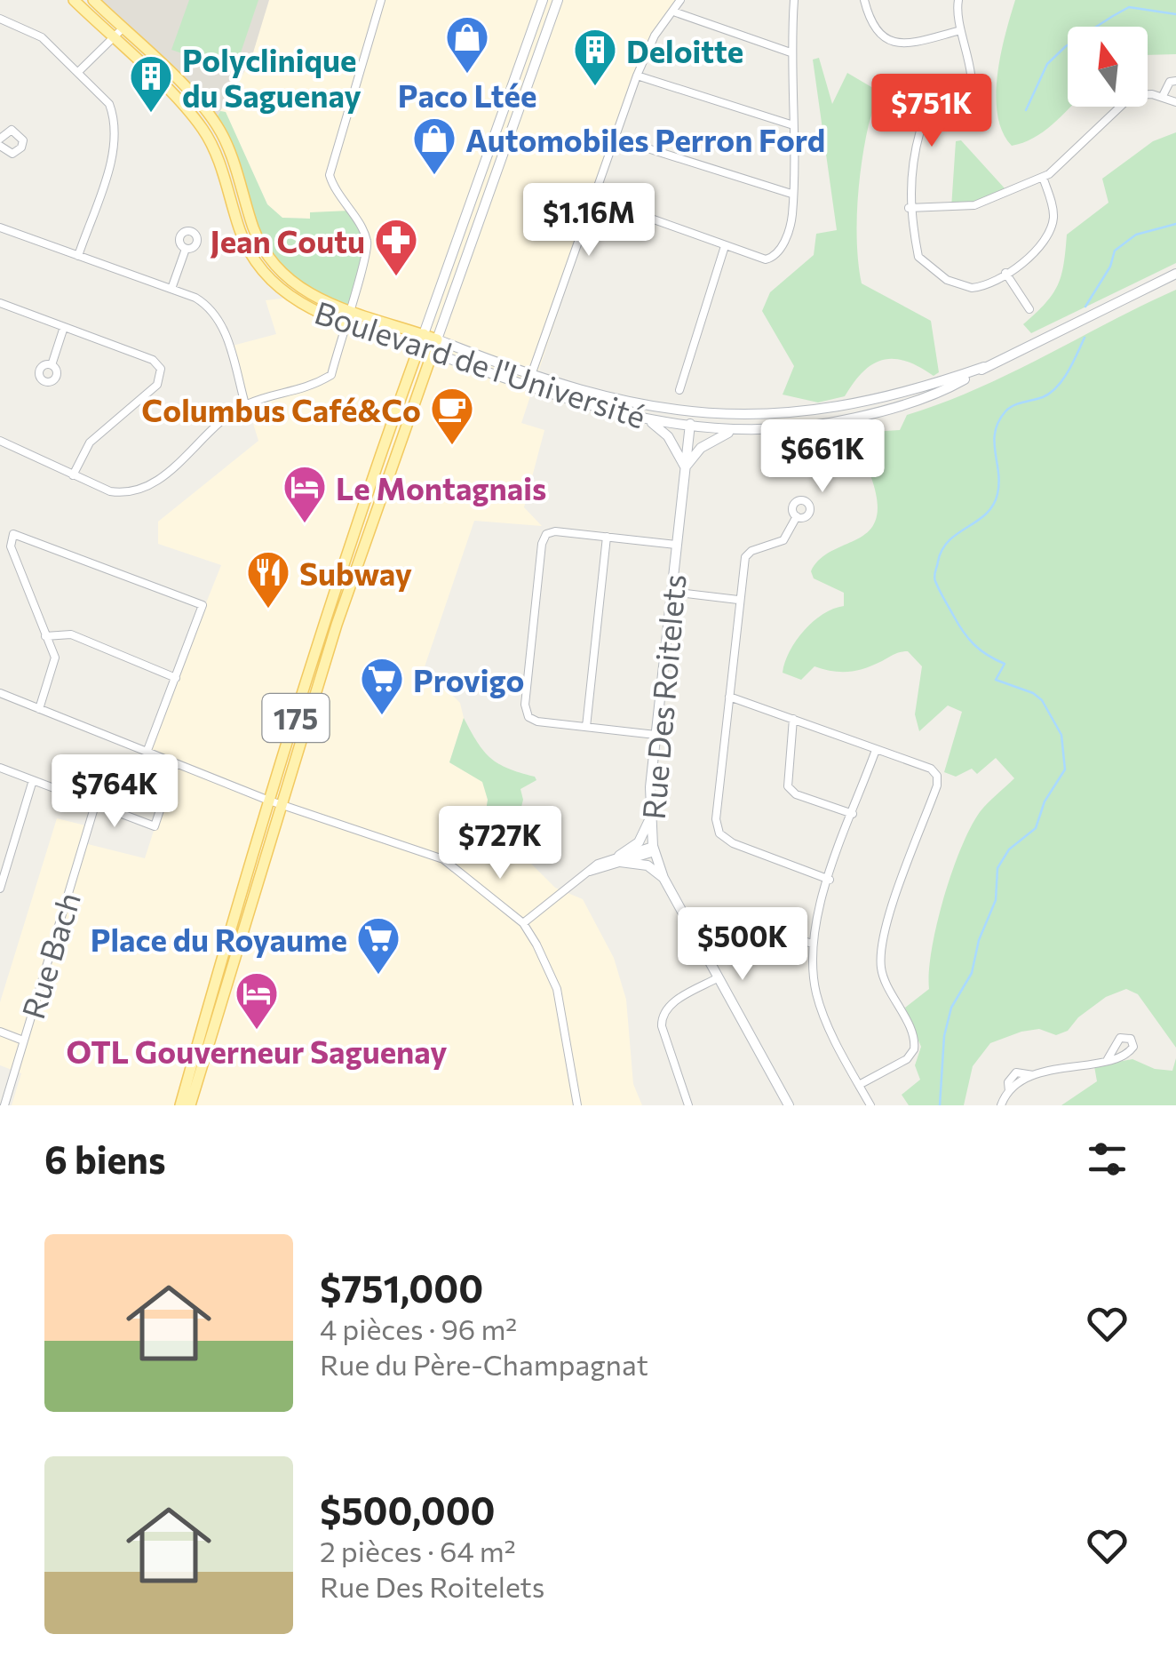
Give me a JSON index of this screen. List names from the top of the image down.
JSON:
{
  "streets": {
    "main road": ["Boulevard de l'Université", "Rue Des Roitelets", "175"],
    "street": ["Rue Bach"]
  },
  "crossings": [
    ["Boulevard de l'Université", "Rue Des Roitelets"],
    ["Boulevard de l'Université", "175"]
  ],
  "places": {
    "shop": ["Paco Ltée", "Automobiles Perron Ford"],
    "building": ["Deloitte", "Polyclinique du Saguenay"],
    "pharmacy": ["Jean Coutu"],
    "cafe": ["Columbus Café&Co"],
    "hotel": ["Le Montagnais", "OTL Gouverneur Saguenay"],
    "restaurant": ["Subway"],
    "supermarket": ["Provigo", "Place du Royaume"]
  },
  "north": "top",
  "page": {
    "price": [
      "$751K",
      "$1.16M",
      "$661K",
      "$764K",
      "$727K",
      "$500K"
    ],
    "heading": "6 biens",
    "list": [
      {
        "name": "$751,000",
        "note": "4 pièces · 96 m² · Rue du Père-Champagnat"
      },
      {
        "name": "$500,000",
        "note": "2 pièces · 64 m² · Rue Des Roitelets"
      }
    ]
  }
}
